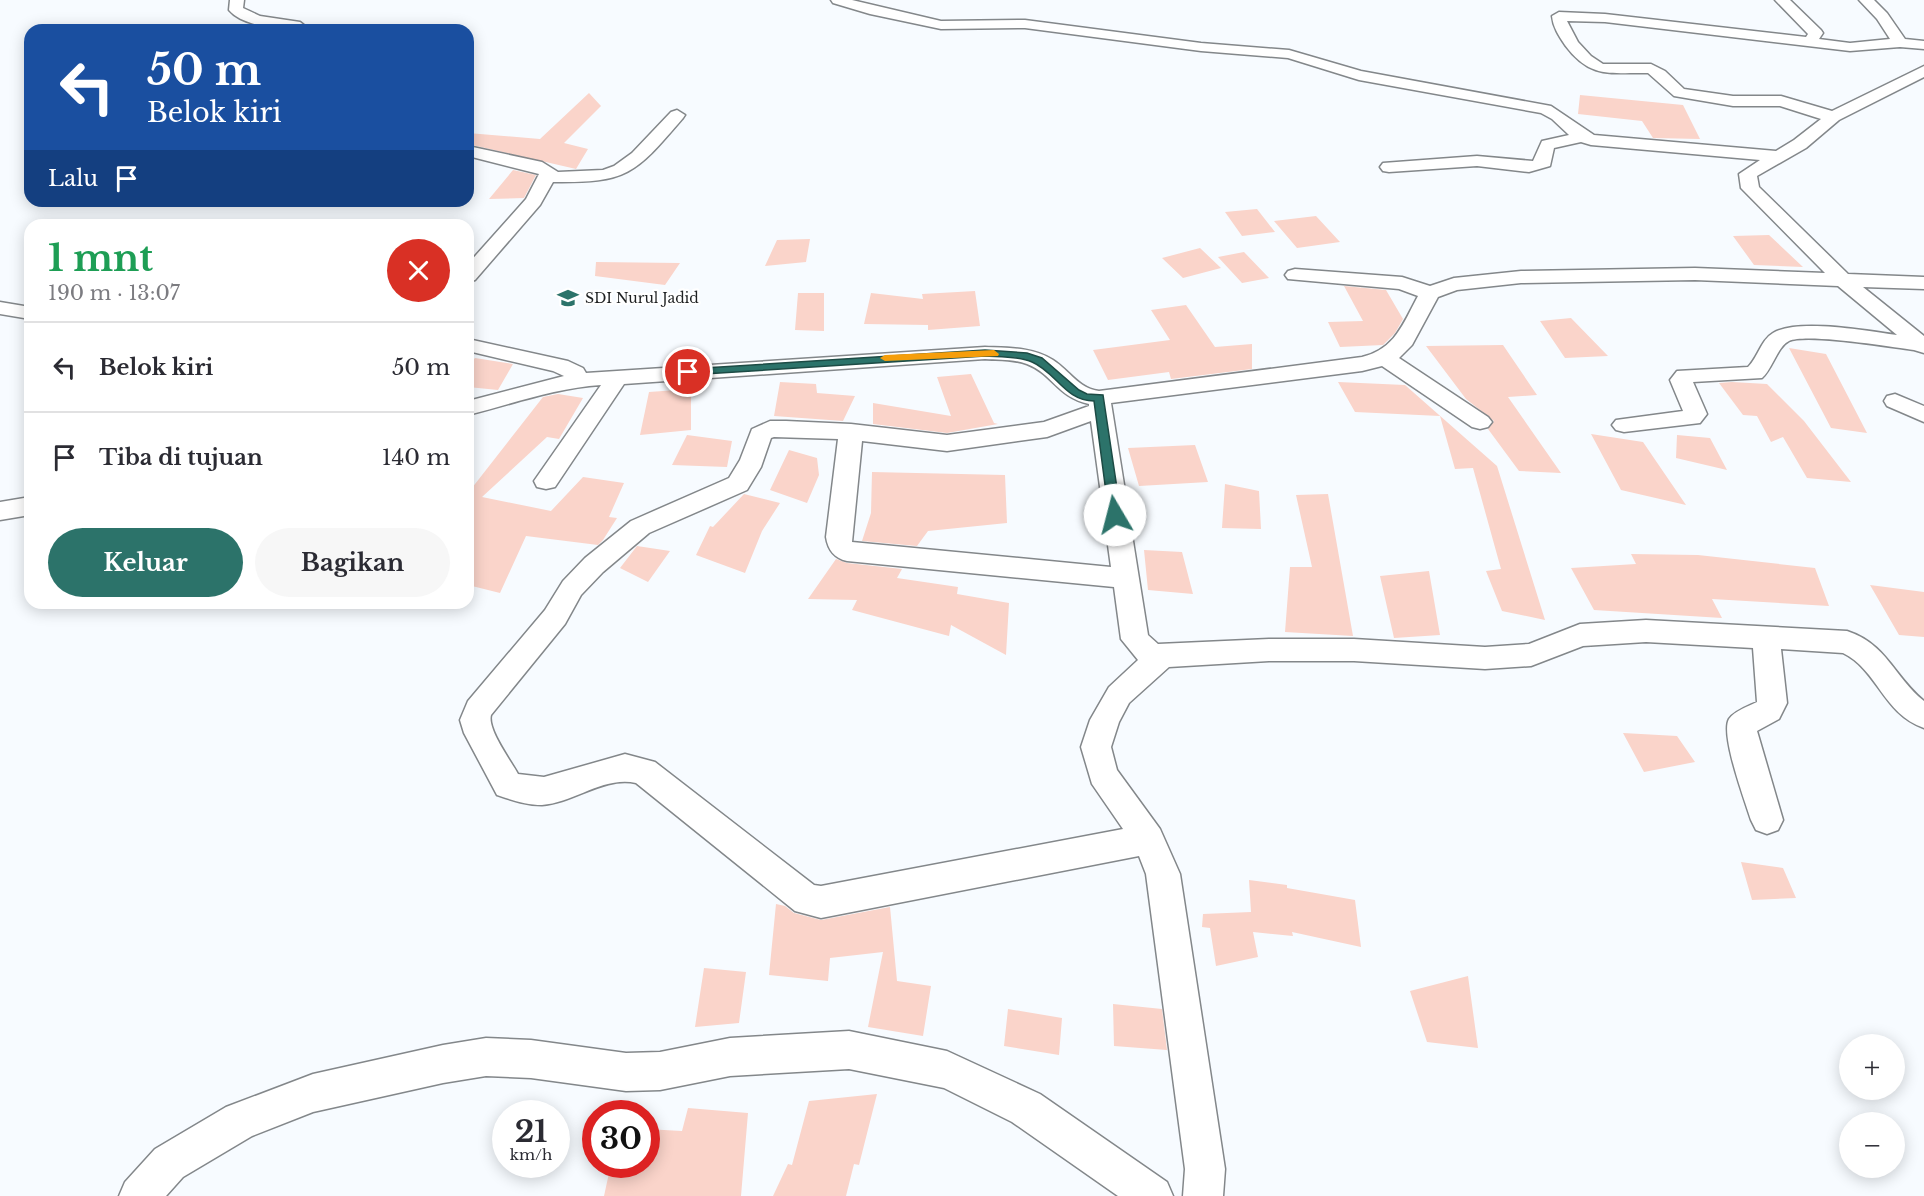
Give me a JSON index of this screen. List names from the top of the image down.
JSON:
{
  "places": {
    "school or university": ["SDI Nurul Jadid"]
  },
  "page": {
    "turn": ["50 m", "Belok kiri"],
    "then": "Lalu",
    "heading": ["1 mnt", "190 m · 13:07"],
    "list": [
      {
        "name": "Belok kiri",
        "value": "50 m"
      },
      {
        "name": "Tiba di tujuan",
        "value": "140 m"
      }
    ],
    "buttons": ["Keluar", "Bagikan"],
    "map_buttons": ["+", "−"],
    "speed": "21 km/h",
    "limit": "30"
  }
}
